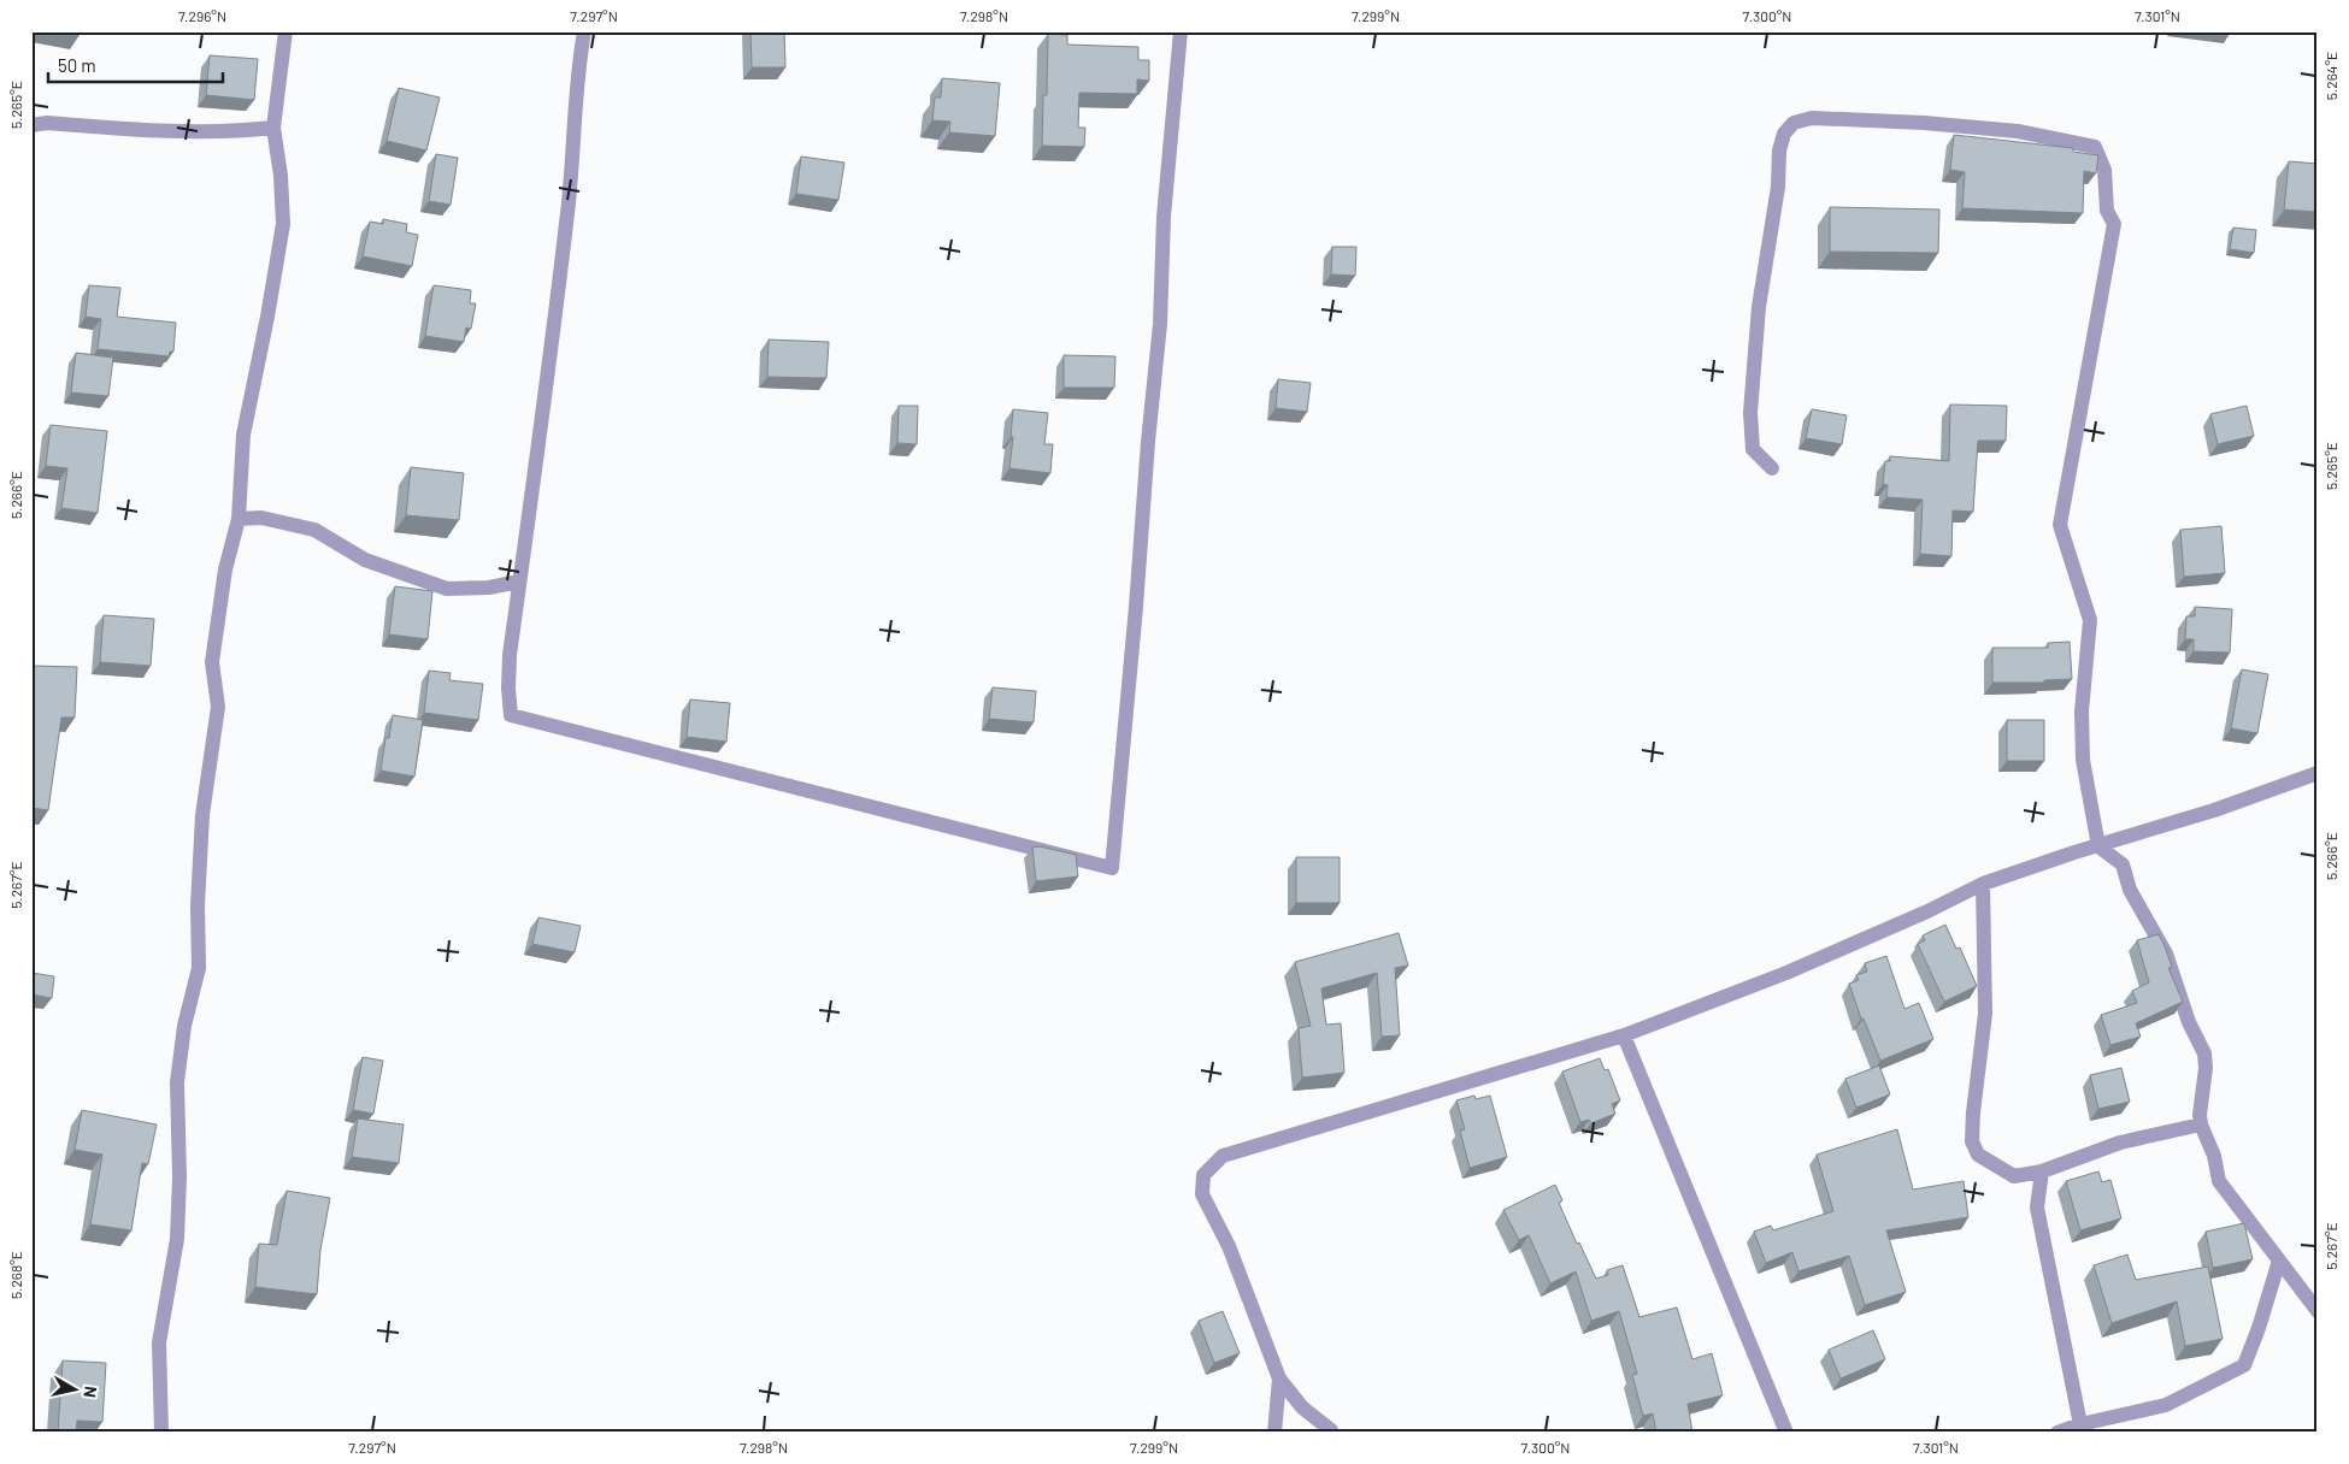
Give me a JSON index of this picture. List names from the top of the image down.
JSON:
{
  "scale_bar": "50 m",
  "north": "right",
  "coordinates": [
    "7.296°N",
    "7.297°N",
    "7.298°N",
    "7.299°N",
    "7.300°N",
    "7.301°N",
    "5.264°E",
    "5.265°E",
    "5.266°E",
    "5.267°E",
    "5.268°E"
  ]
}
